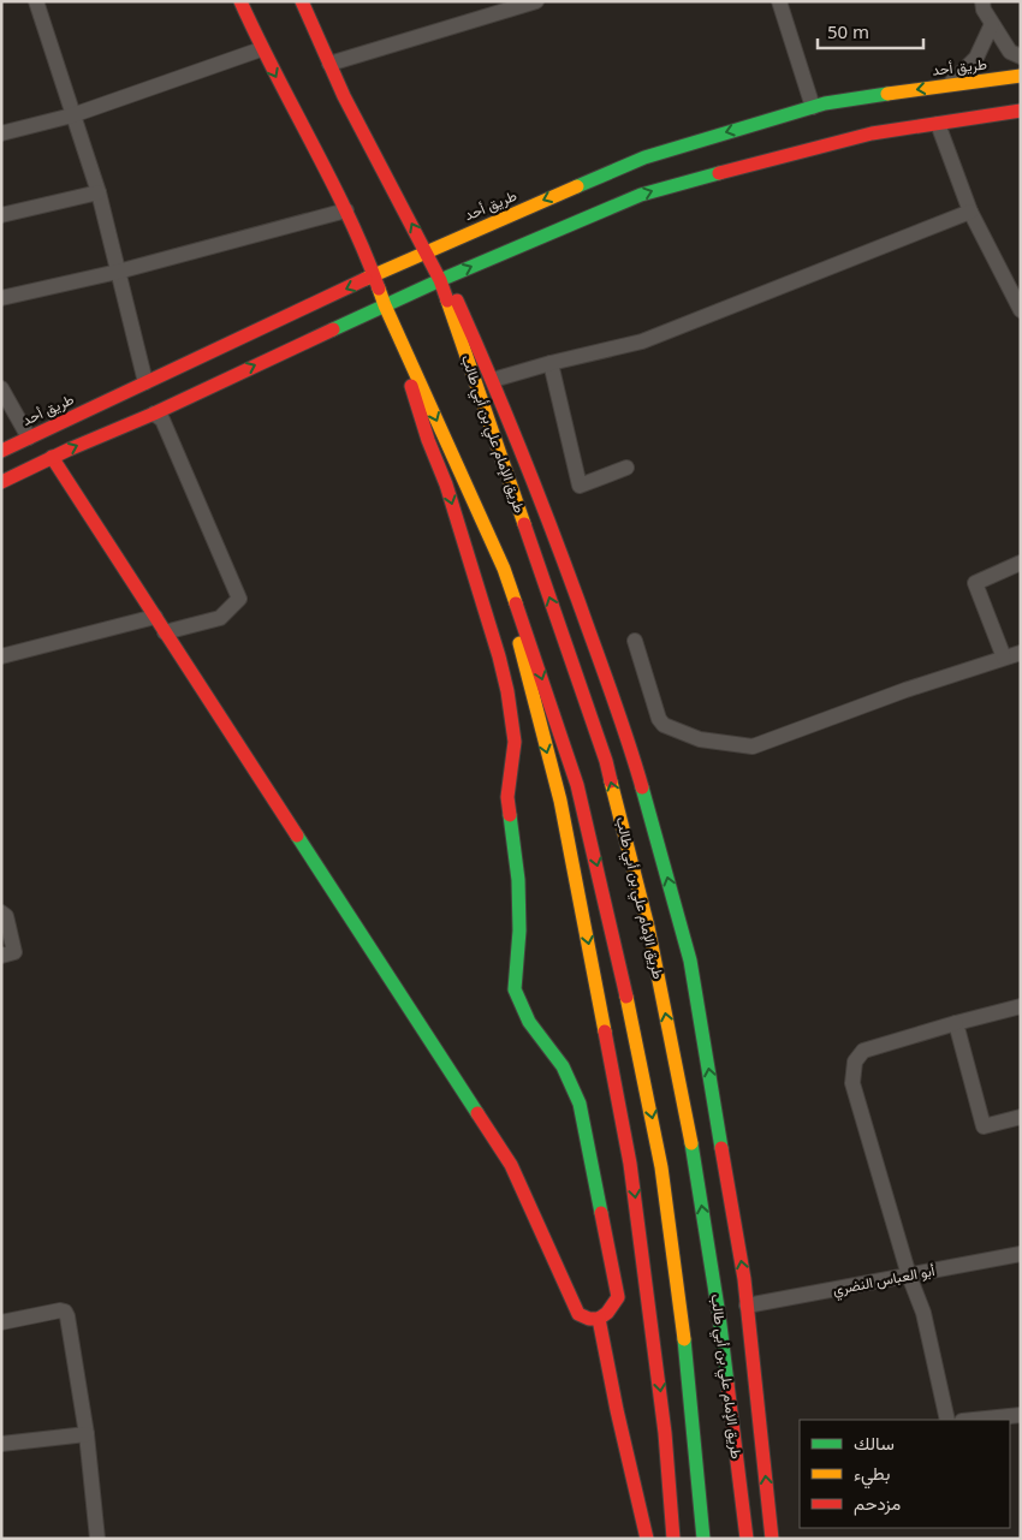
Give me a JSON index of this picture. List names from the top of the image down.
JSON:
{
  "streets": {
    "main road": ["طريق أحد", "طريق الإمام علي بن أبي طالب"],
    "street": ["أبو العباس النضري"]
  },
  "legend": ["سالك", "بطيء", "مزدحم"],
  "scale_bar": "50 m"
}
